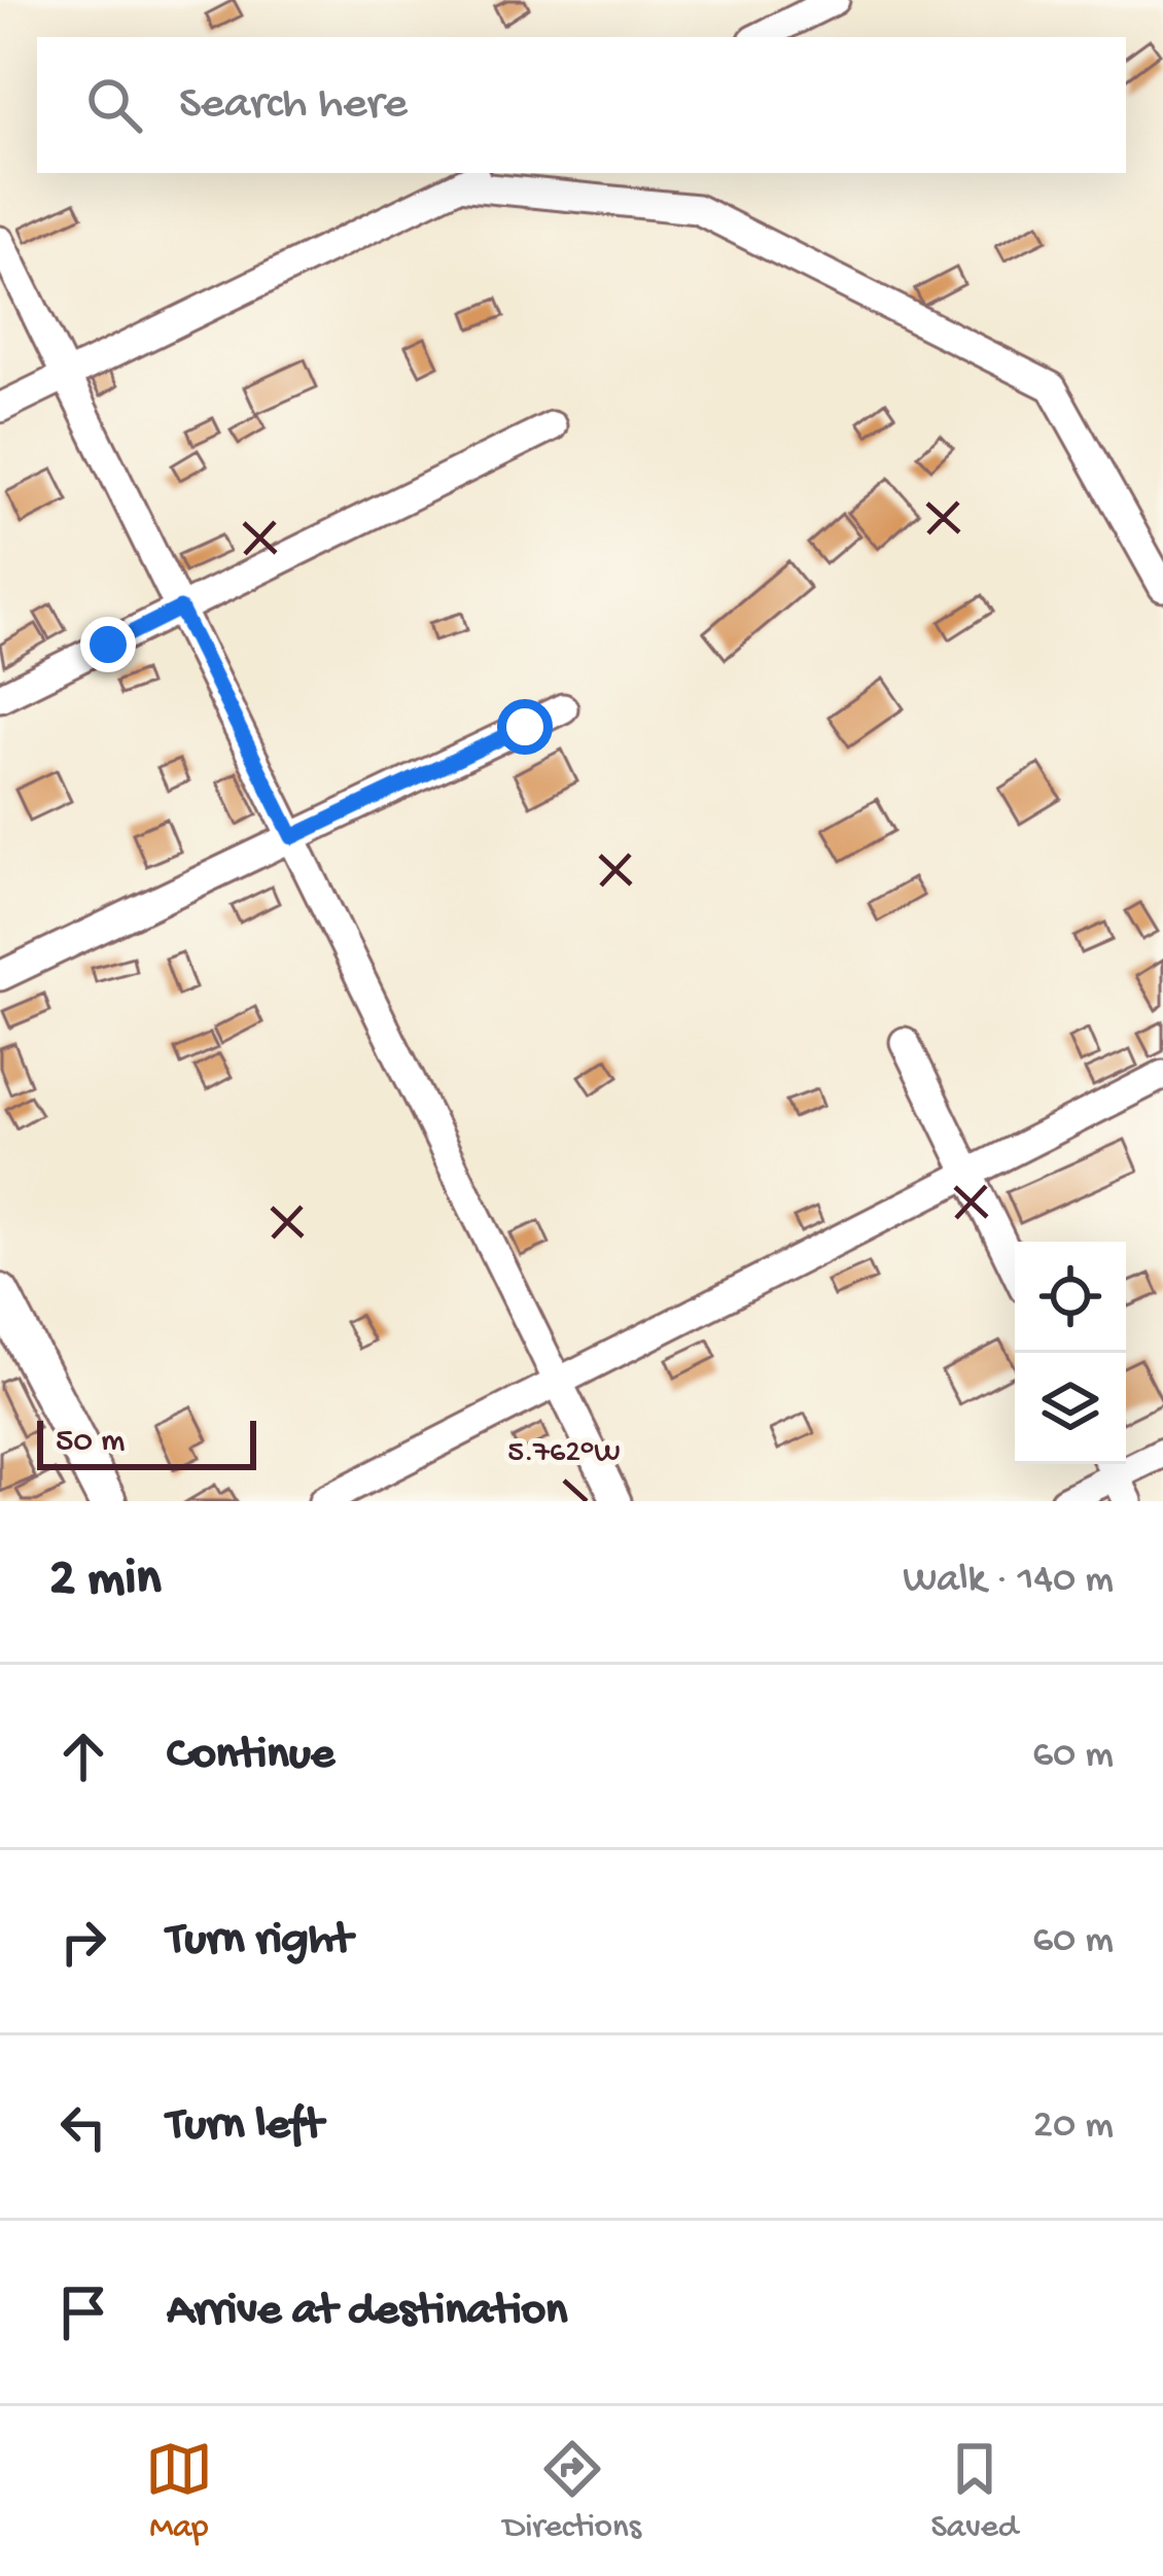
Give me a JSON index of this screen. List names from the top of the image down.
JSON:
{
  "scale_bar": "50 m",
  "page": {
    "search": "Search here",
    "scale": "50 m",
    "heading": ["2 min", "Walk · 140 m"],
    "list": [
      ["Continue", "60 m"],
      ["Turn right", "60 m"],
      ["Turn left", "20 m"],
      "Arrive at destination"
    ],
    "nav": ["Map", "Directions", "Saved"]
  },
  "coordinates": ["5.762°W"]
}
